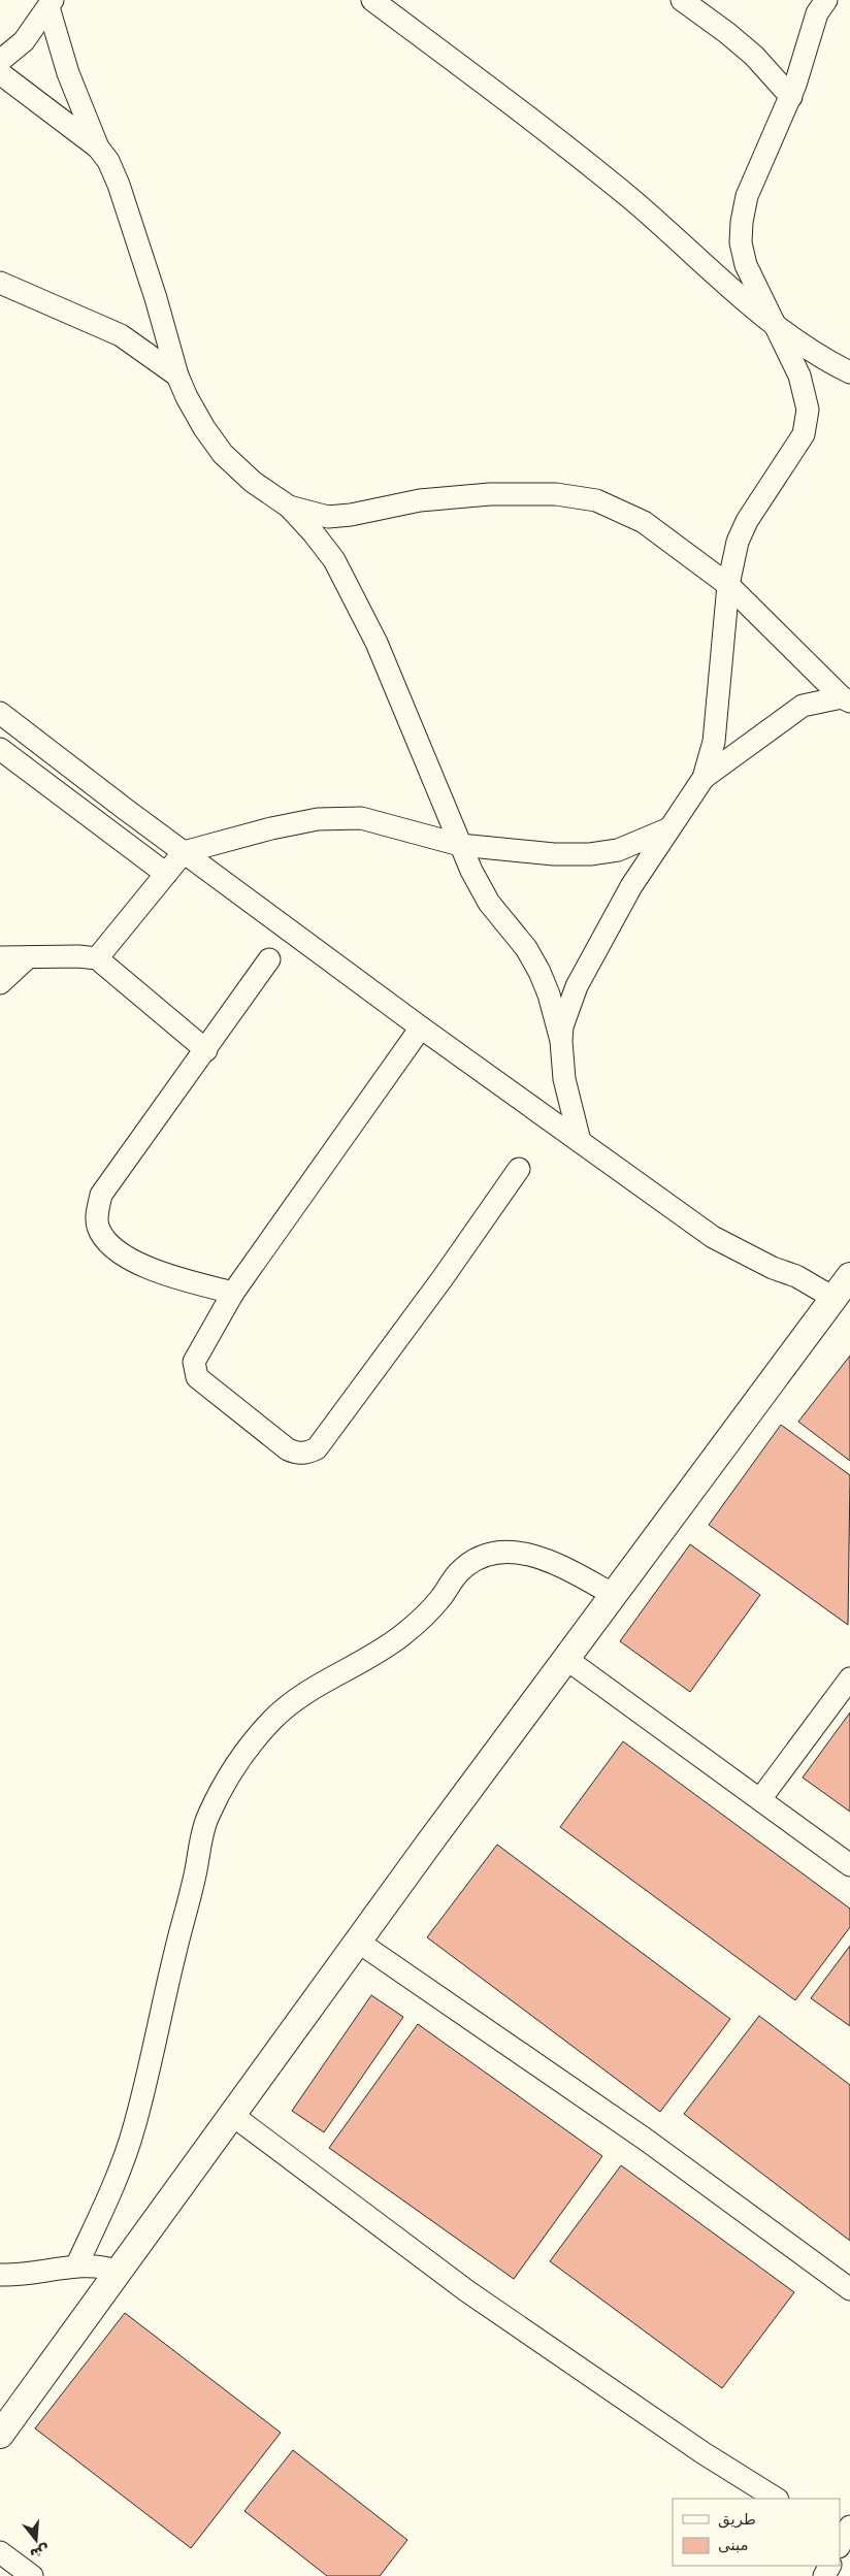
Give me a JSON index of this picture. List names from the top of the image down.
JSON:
{
  "legend": ["طريق", "مبنى"],
  "north": "bottom"
}
